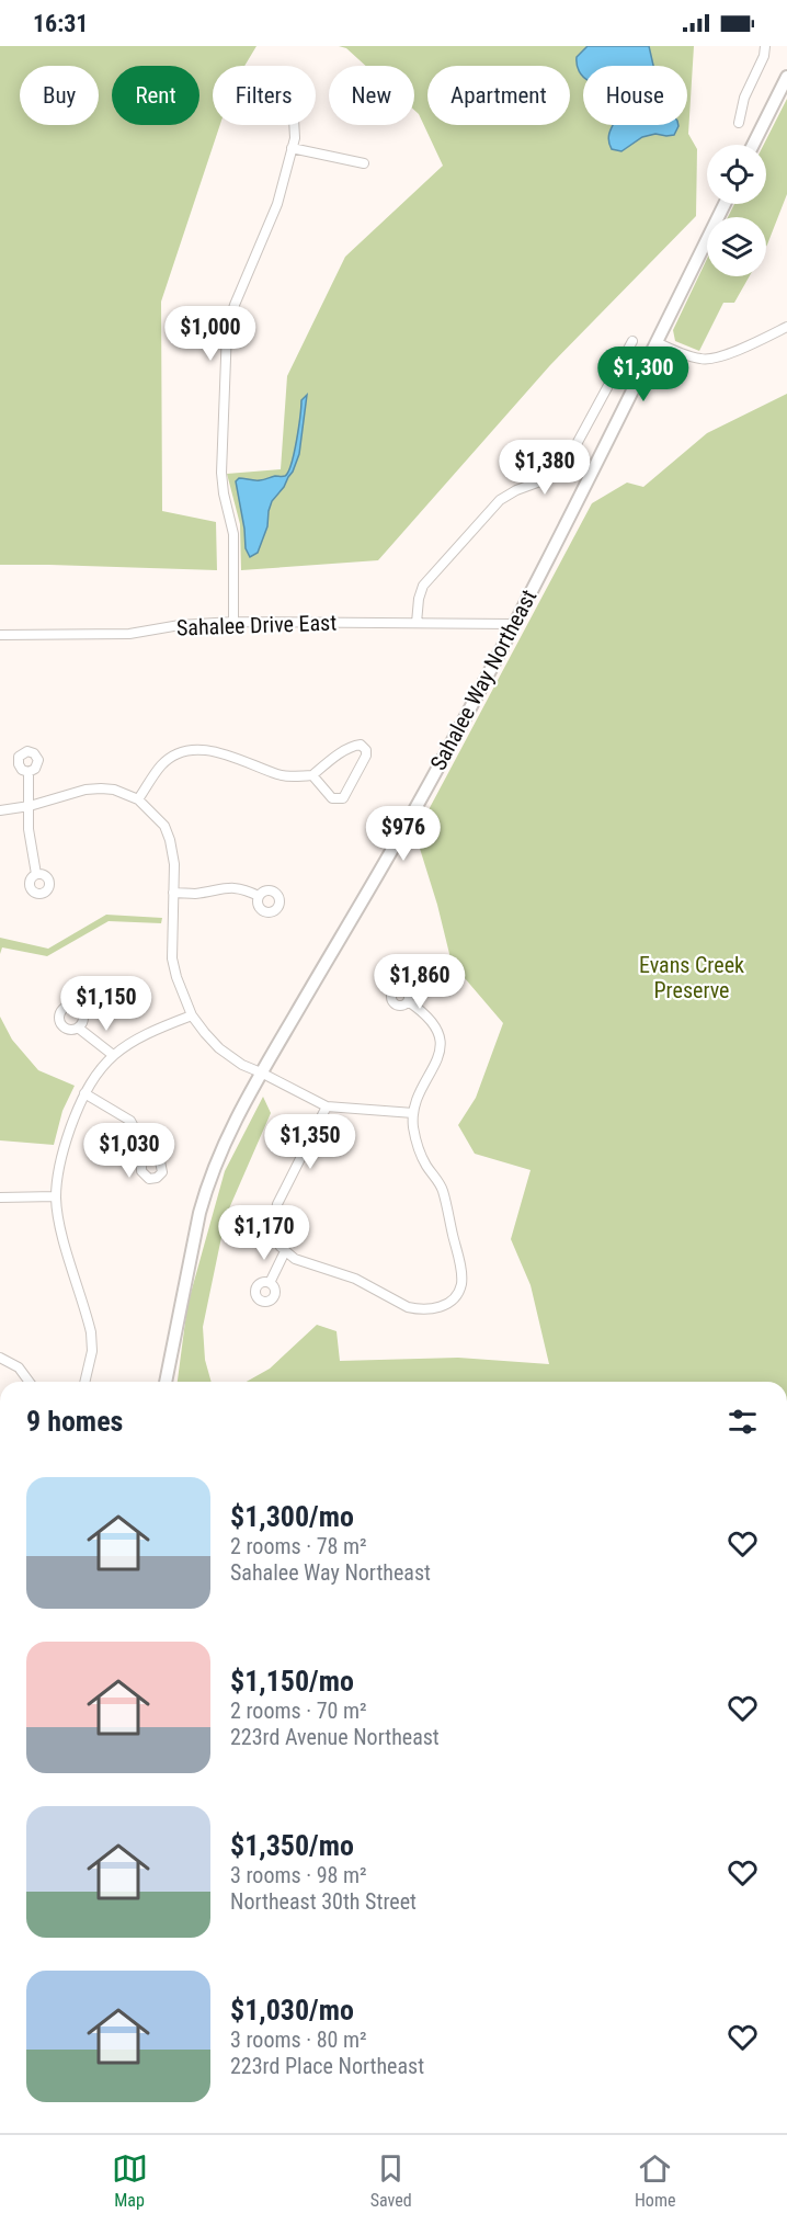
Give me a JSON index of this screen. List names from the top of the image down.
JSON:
{
  "streets": {
    "main road": ["Sahalee Way Northeast"],
    "street": ["Sahalee Drive East"]
  },
  "crossings": [
    ["Sahalee Drive East", "Sahalee Way Northeast"]
  ],
  "parks": ["Evans Creek Preserve"],
  "page": {
    "status": "16:31",
    "chip": [
      "Buy",
      "Rent",
      "Filters",
      "New",
      "Apartment",
      "House"
    ],
    "price": [
      "$1,000",
      "$1,300",
      "$1,380",
      "$976",
      "$1,860",
      "$1,150",
      "$1,350",
      "$1,030",
      "$1,170"
    ],
    "heading": "9 homes",
    "list": [
      {
        "name": "$1,300/mo",
        "note": "2 rooms · 78 m² · Sahalee Way Northeast"
      },
      {
        "name": "$1,150/mo",
        "note": "2 rooms · 70 m² · 223rd Avenue Northeast"
      },
      {
        "name": "$1,350/mo",
        "note": "3 rooms · 98 m² · Northeast 30th Street"
      },
      {
        "name": "$1,030/mo",
        "note": "3 rooms · 80 m² · 223rd Place Northeast"
      }
    ],
    "tabs": ["Map", "Saved", "Home"]
  }
}
